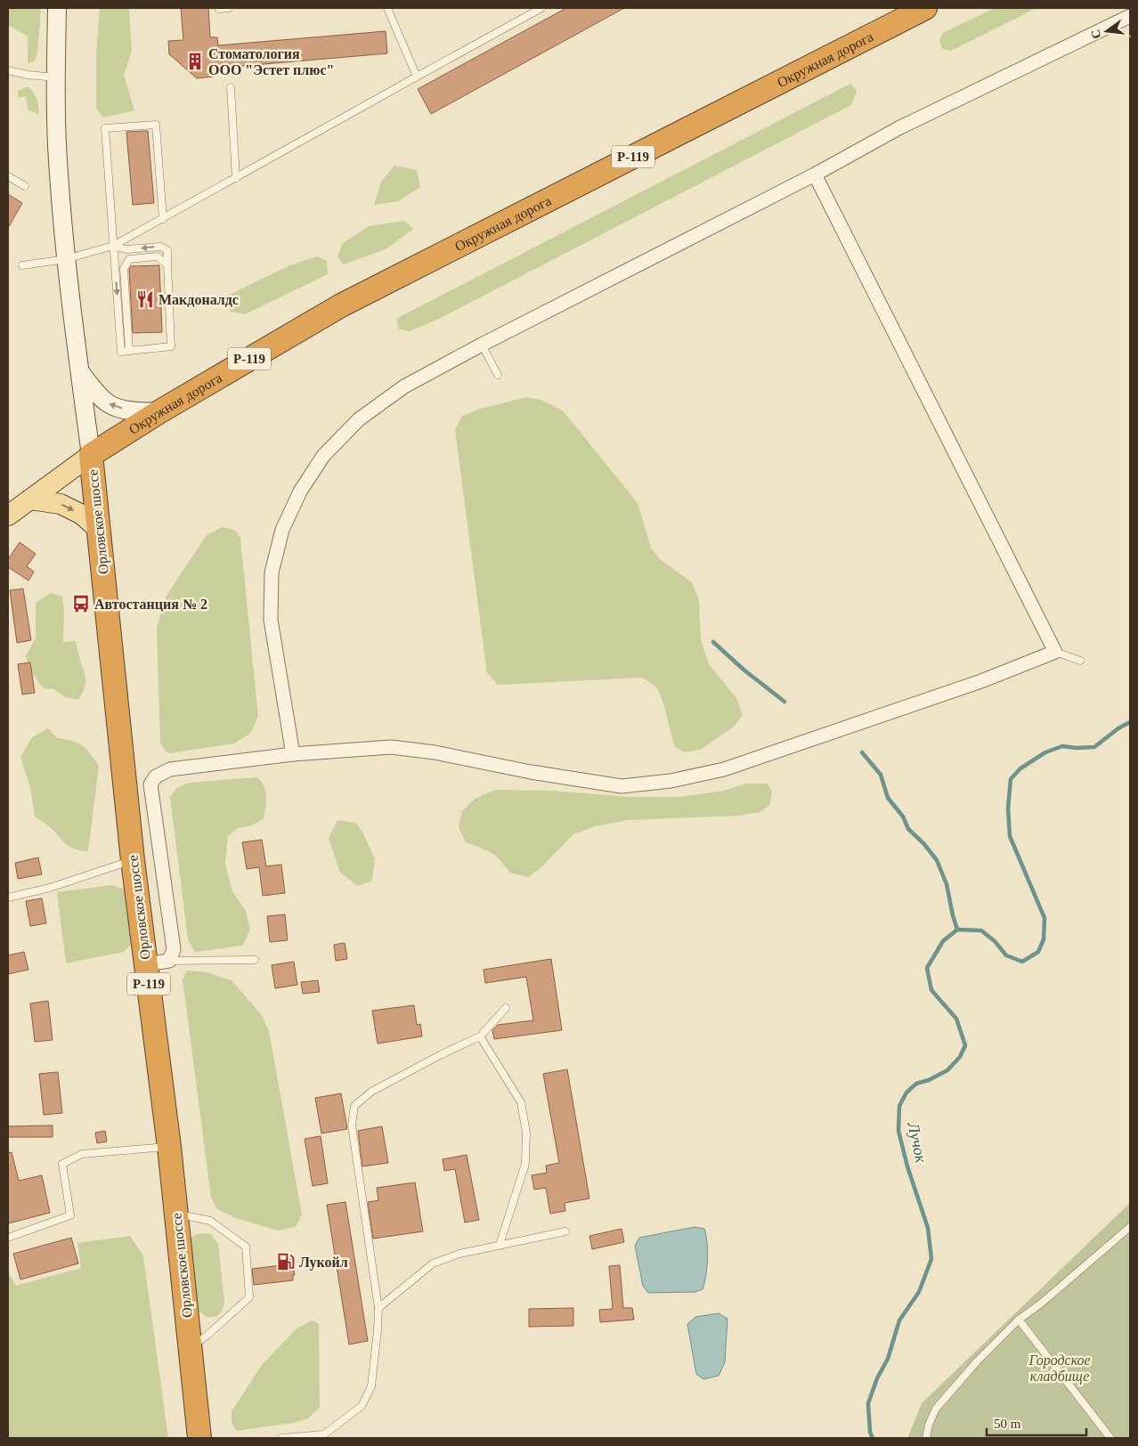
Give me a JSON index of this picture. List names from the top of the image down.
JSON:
{
  "streets": {
    "highway": ["Окружная дорога", "Р-119", "Орловское шоссе"]
  },
  "crossings": [
    ["Окружная дорога", "Орловское шоссе"]
  ],
  "water": ["Лучок"],
  "parks": ["Городское кладбище"],
  "places": {
    "building": ["Стоматология ООО \"Эстет плюс\""],
    "restaurant": ["Макдоналдс"],
    "bus stop": ["Автостанция № 2"],
    "fuel station": ["Лукойл"]
  },
  "scale_bar": "50 m",
  "north": "left"
}
